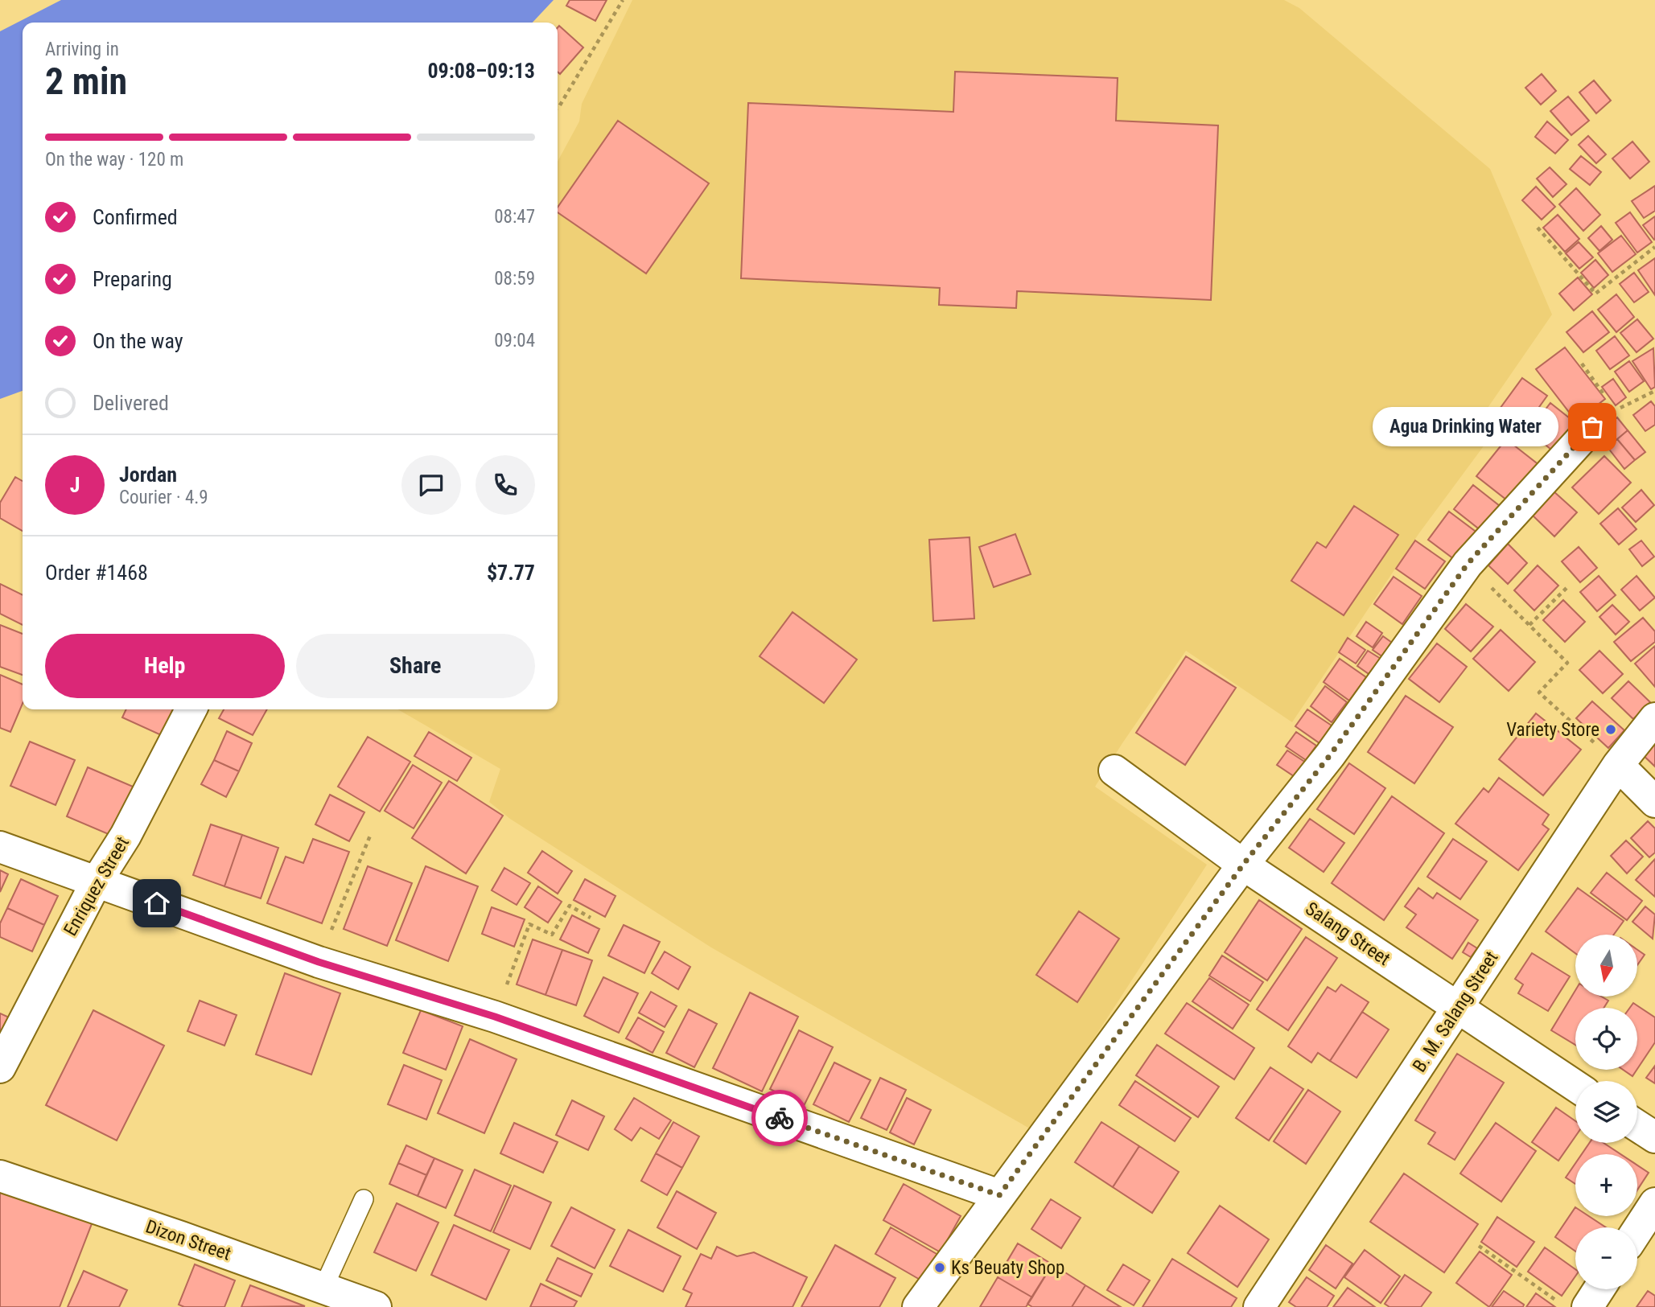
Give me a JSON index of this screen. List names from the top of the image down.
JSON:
{
  "streets": {
    "street": [
      "Enriquez Street",
      "Salang Street",
      "B. M. Salang Street",
      "Dizon Street"
    ]
  },
  "crossings": [
    ["Salang Street", "B. M. Salang Street"]
  ],
  "places": ["Agua Drinking Water", "Variety Store", "Ks Beuaty Shop"],
  "north": "bottom",
  "page": {
    "heading": ["2 min", "Arriving in", "09:08–09:13"],
    "panel": [
      "Jordan",
      "Courier · 4.9",
      "Order #1468",
      "$7.77"
    ],
    "bar": "On the way · 120 m",
    "list": [
      ["Confirmed", "08:47"],
      ["Preparing", "08:59"],
      ["On the way", "09:04"],
      "Delivered"
    ],
    "bubble": "Agua Drinking Water",
    "round": "J",
    "buttons": ["Help", "Share"],
    "map_buttons": ["+", "−"]
  }
}
